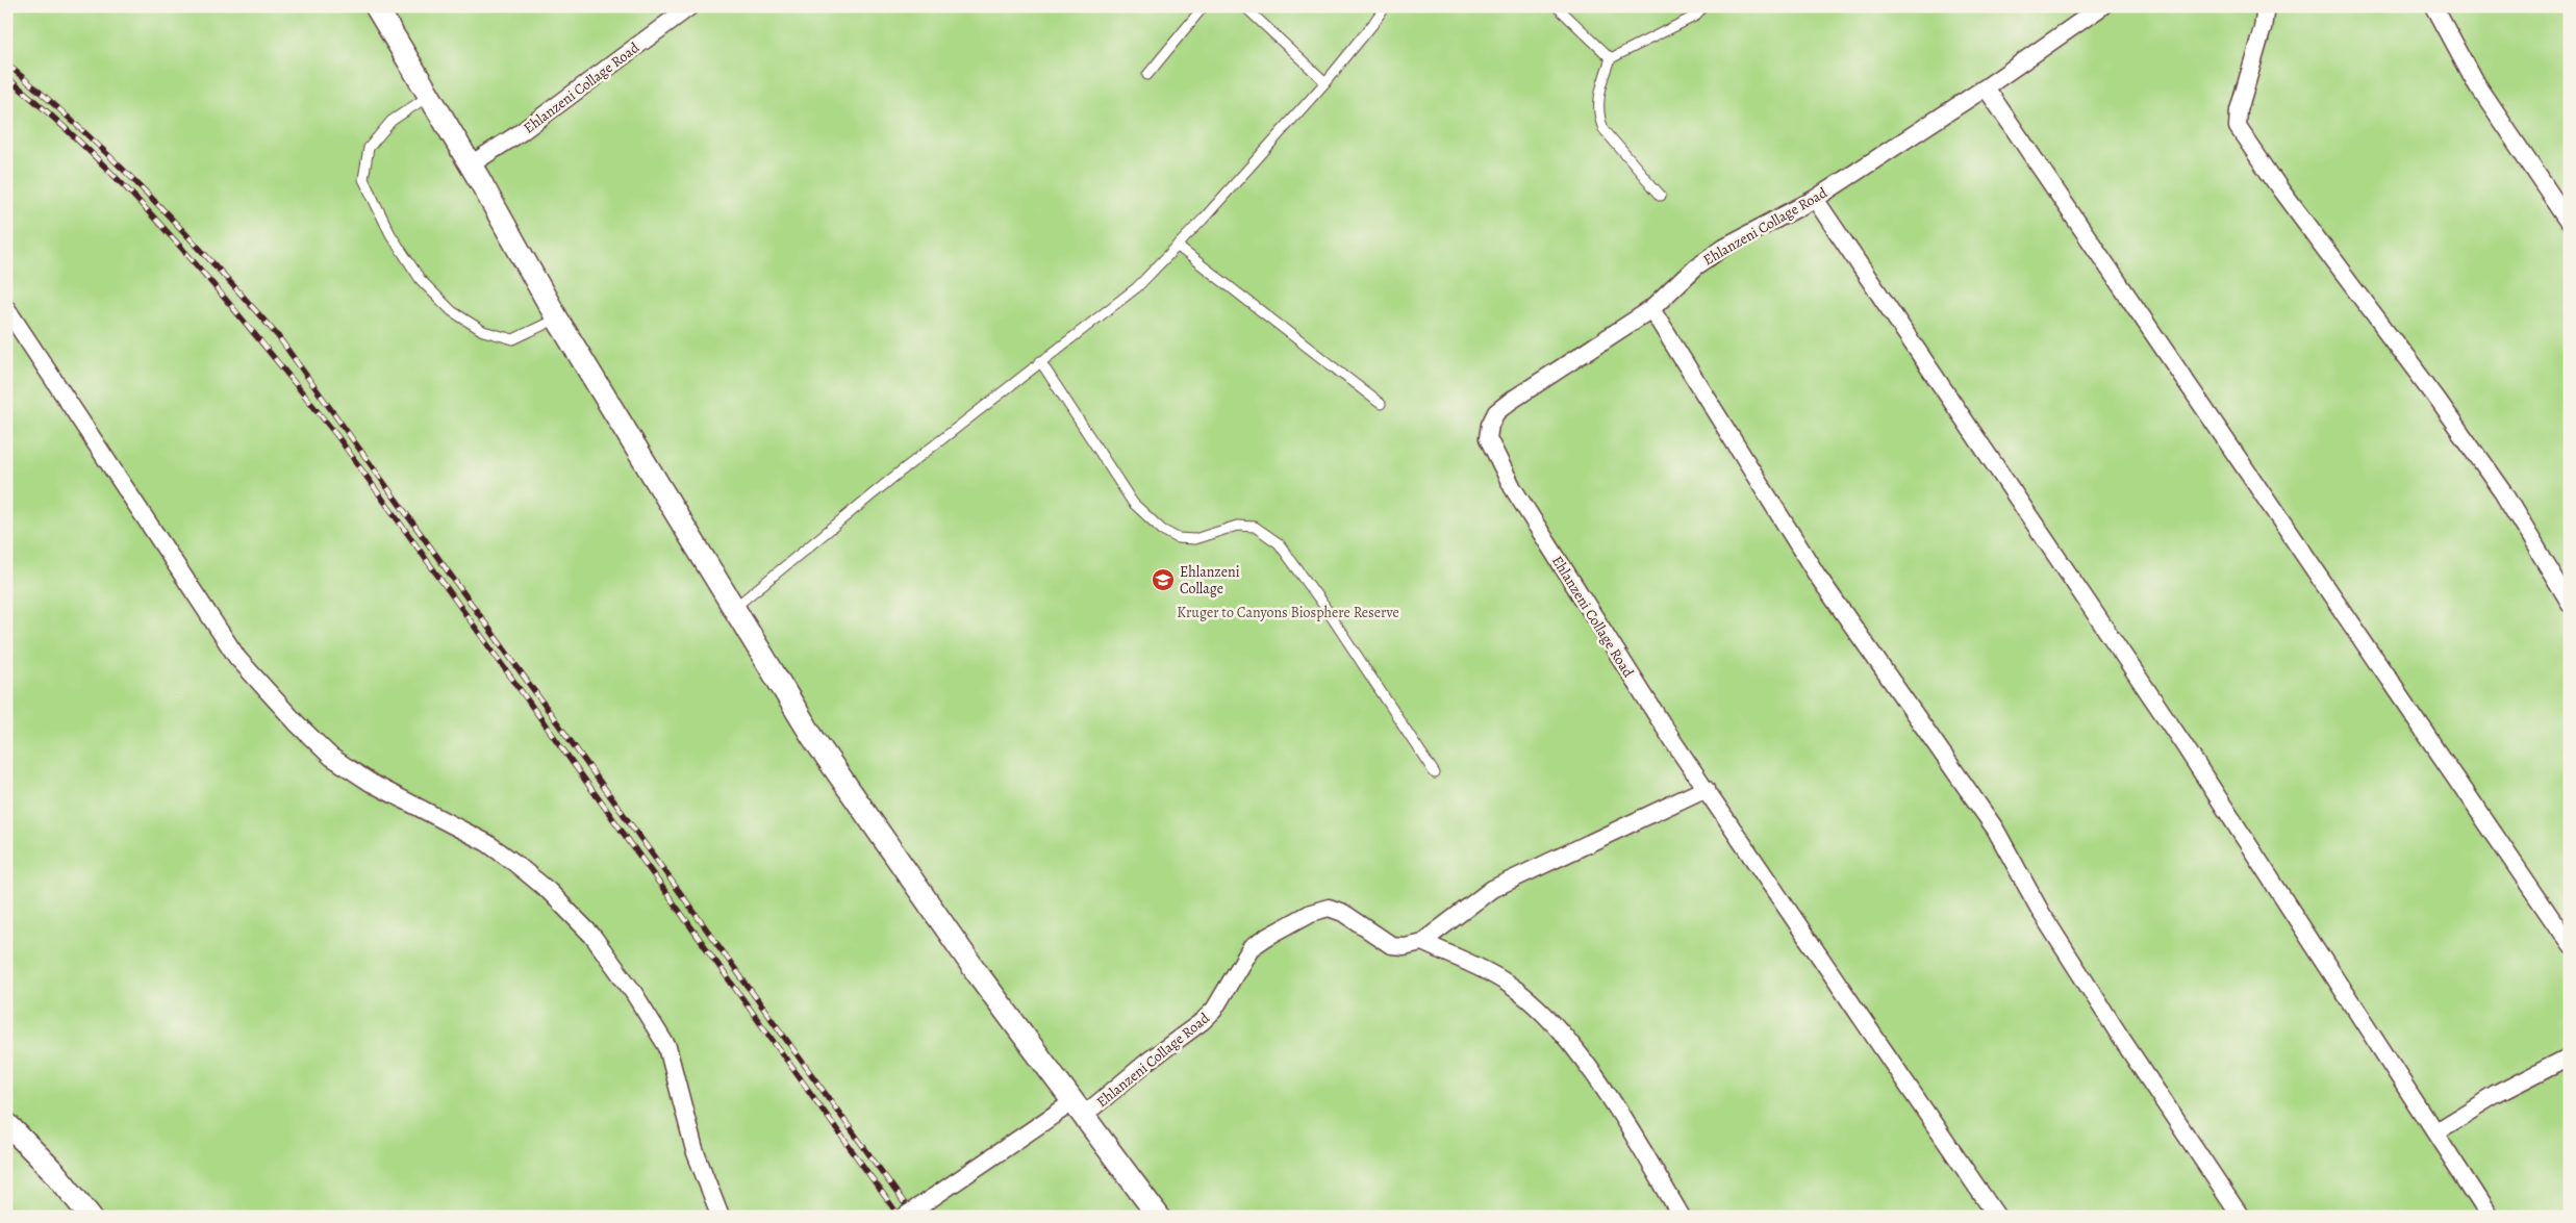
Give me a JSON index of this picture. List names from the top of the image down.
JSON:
{
  "streets": {
    "street": ["Ehlanzeni Collage Road"]
  },
  "parks": ["Kruger to Canyons Biosphere Reserve"],
  "places": {
    "school or university": ["Ehlanzeni Collage"]
  }
}
